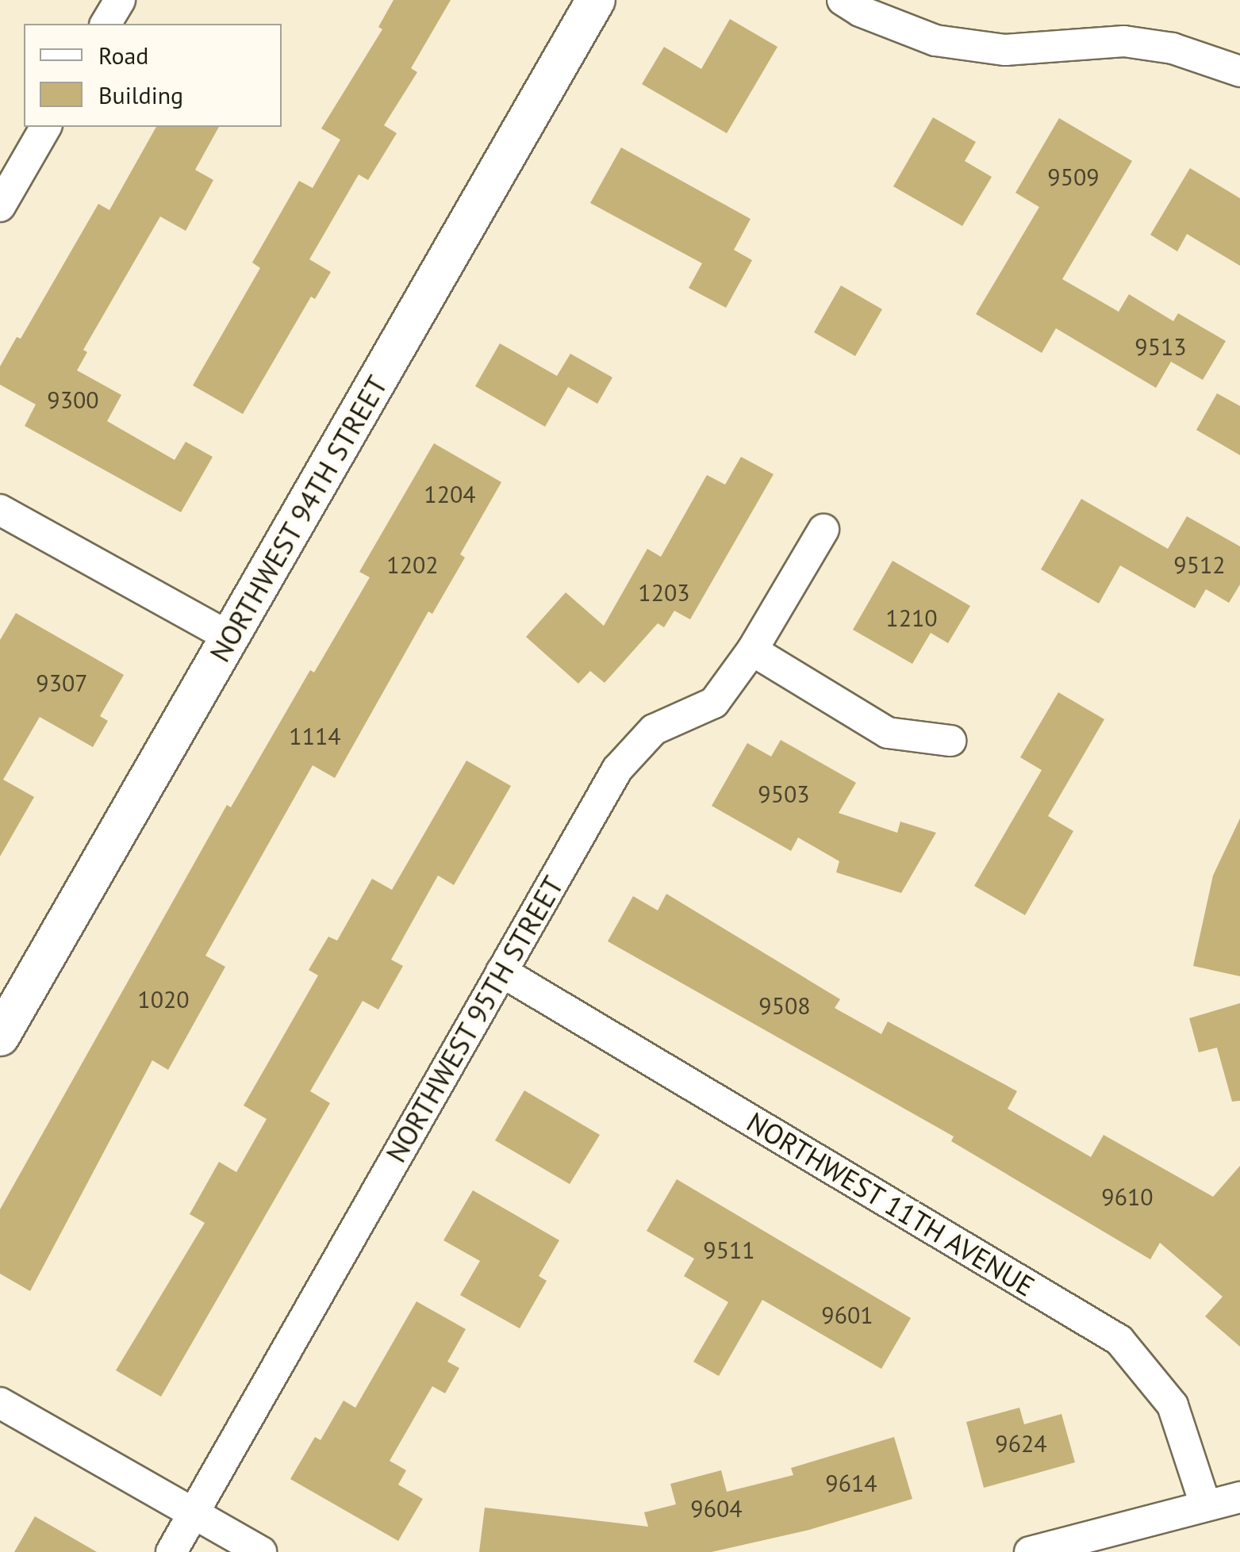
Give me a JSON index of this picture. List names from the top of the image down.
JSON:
{
  "streets": {
    "street": ["NORTHWEST 94TH STREET", "NORTHWEST 95TH STREET", "NORTHWEST 11TH AVENUE"]
  },
  "crossings": [
    ["NORTHWEST 95TH STREET", "NORTHWEST 11TH AVENUE"]
  ],
  "house_numbers": [
    "9509",
    "9513",
    "9300",
    "1204",
    "1202",
    "9512",
    "1203",
    "1210",
    "9307",
    "1114",
    "9503",
    "1020",
    "9508",
    "9610",
    "9511",
    "9601",
    "9624",
    "9614",
    "9604"
  ],
  "legend": ["Road", "Building"]
}
